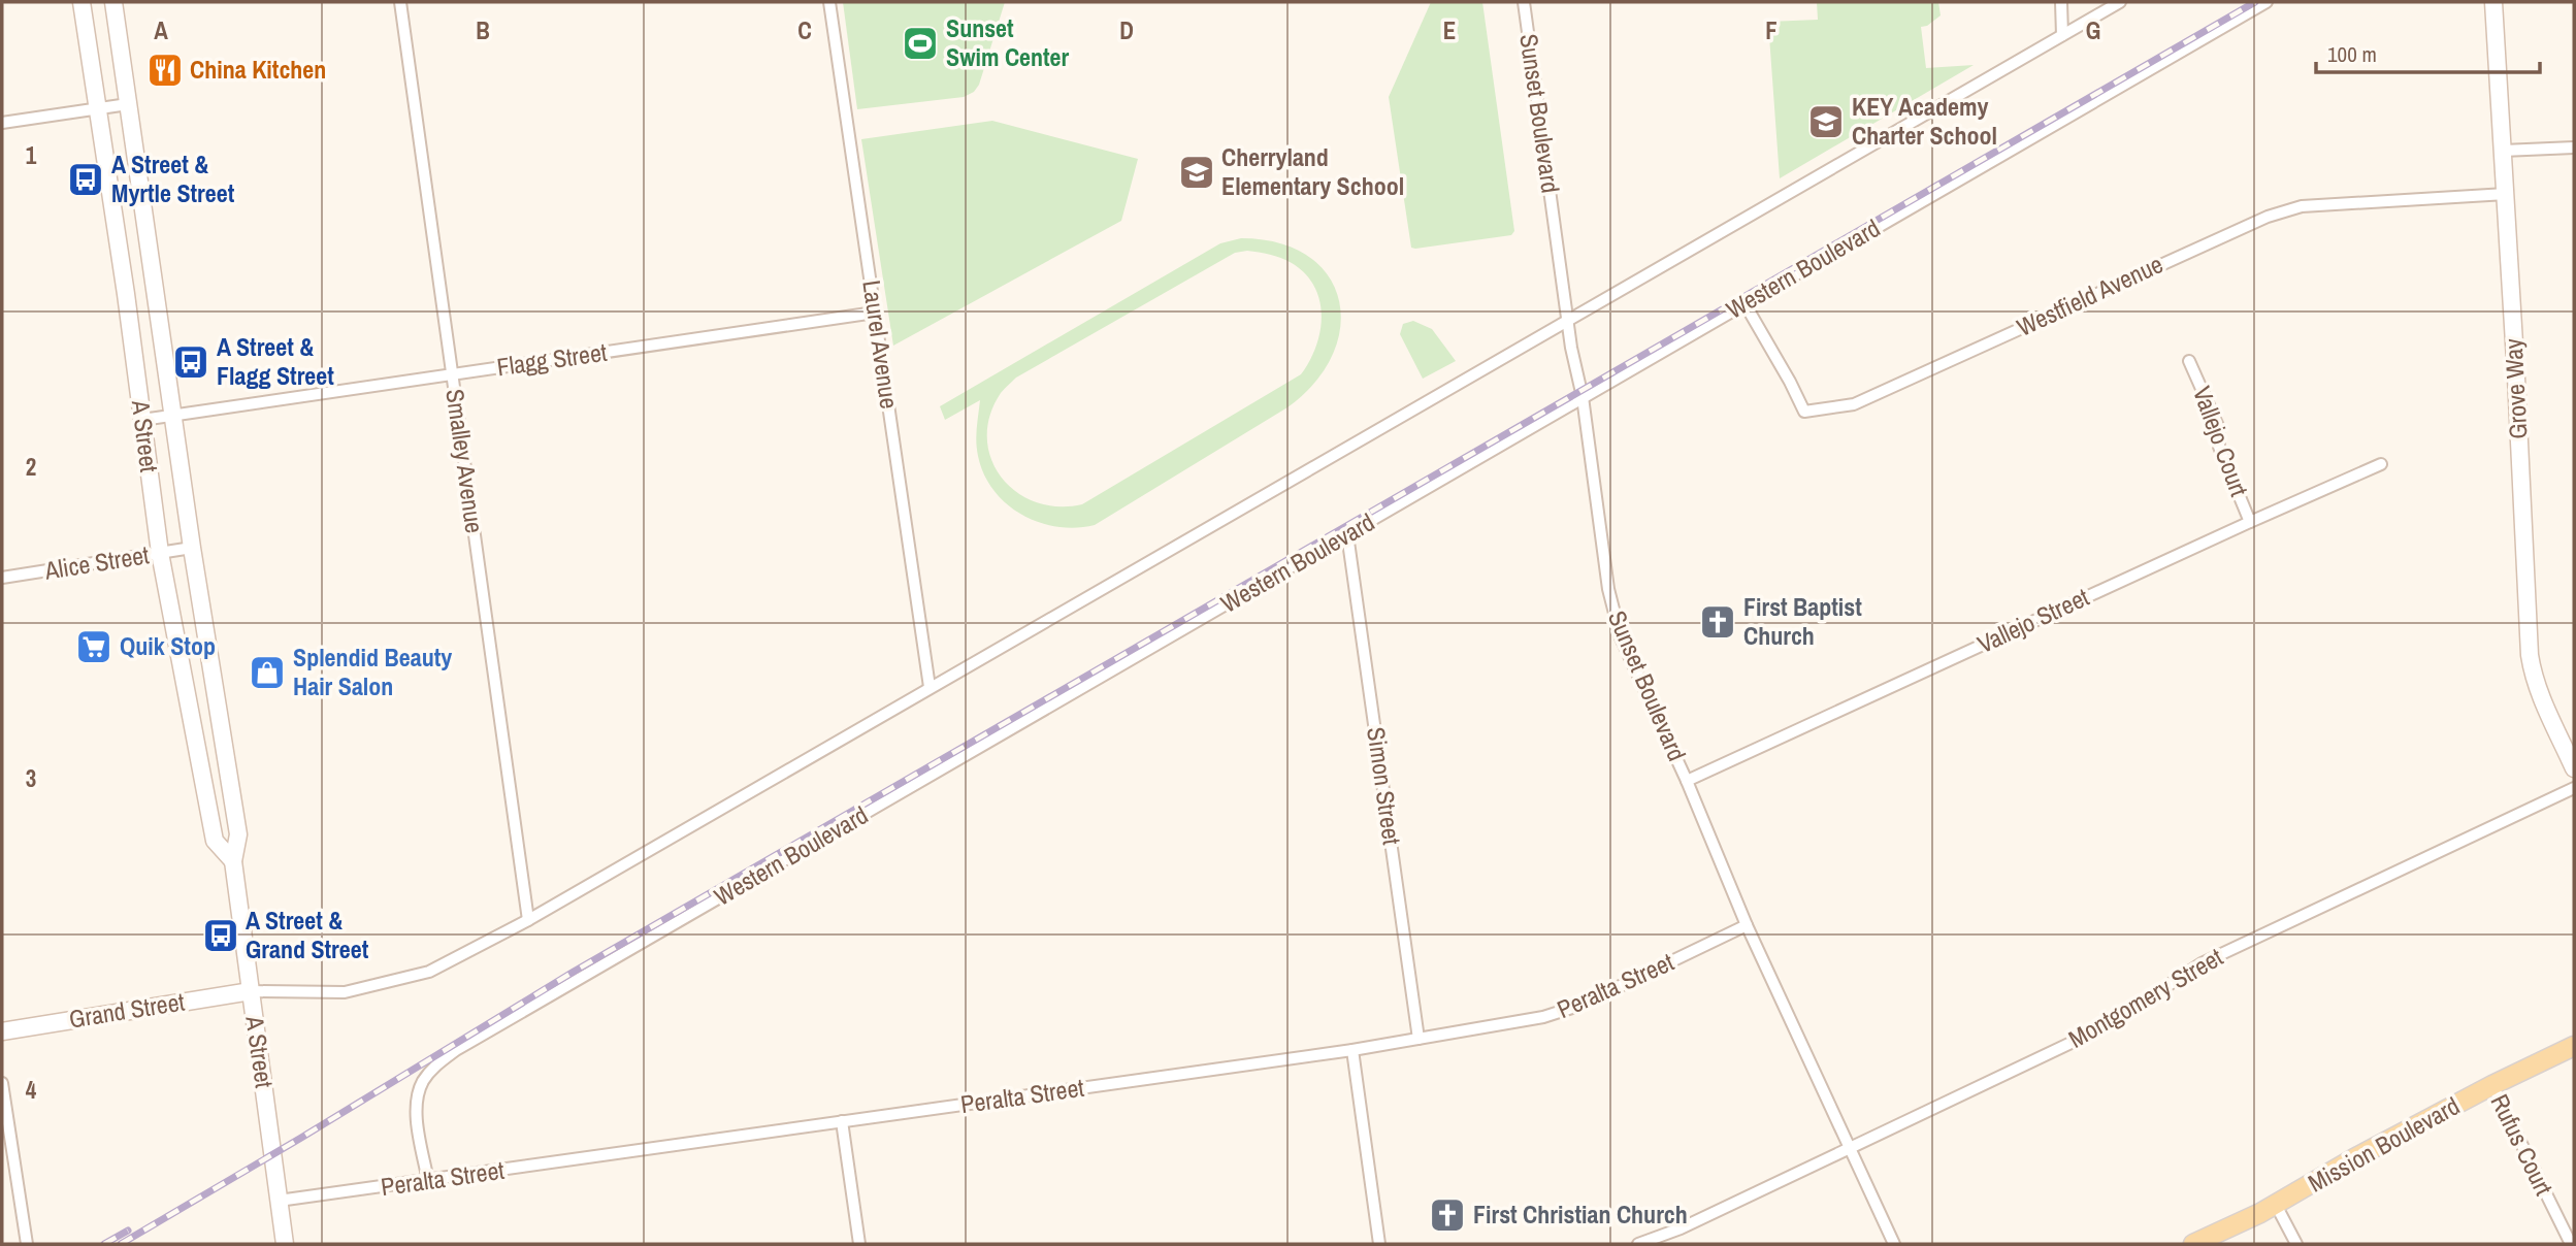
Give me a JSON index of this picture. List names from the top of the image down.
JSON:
{
  "streets": {
    "main road": [
      "Grove Way",
      "A Street",
      "Grand Street",
      "Mission Boulevard"
    ],
    "street": [
      "Sunset Boulevard",
      "Western Boulevard",
      "Westfield Avenue",
      "Laurel Avenue",
      "Flagg Street",
      "Vallejo Court",
      "Smalley Avenue",
      "Alice Street",
      "Vallejo Street",
      "Simon Street",
      "Peralta Street",
      "Montgomery Street",
      "Rufus Court"
    ]
  },
  "crossings": [
    ["Sunset Boulevard", "Western Boulevard"],
    ["Sunset Boulevard", "Vallejo Street"],
    ["Sunset Boulevard", "Peralta Street"],
    ["Sunset Boulevard", "Montgomery Street"],
    ["Western Boulevard", "Westfield Avenue"],
    ["Western Boulevard", "Simon Street"],
    ["Western Boulevard", "Peralta Street"],
    ["Westfield Avenue", "Grove Way"],
    ["Laurel Avenue", "Flagg Street"],
    ["Flagg Street", "A Street"],
    ["Flagg Street", "Smalley Avenue"],
    ["A Street", "Alice Street"],
    ["A Street", "Peralta Street"],
    ["A Street", "Grand Street"],
    ["Vallejo Court", "Vallejo Street"],
    ["Simon Street", "Peralta Street"],
    ["Mission Boulevard", "Rufus Court"]
  ],
  "places": {
    "sports": ["Sunset Swim Center"],
    "restaurant": ["China Kitchen"],
    "school or university": ["KEY Academy Charter School", "Cherryland Elementary School"],
    "bus stop": ["A Street & Myrtle Street", "A Street & Flagg Street", "A Street & Grand Street"],
    "church": ["First Baptist Church", "First Christian Church"],
    "supermarket": ["Quik Stop"],
    "shop": ["Splendid Beauty Hair Salon"]
  },
  "scale_bar": "100 m",
  "grid": {
    "columns": [
      "A",
      "B",
      "C",
      "D",
      "E",
      "F",
      "G"
    ],
    "rows": [
      "1",
      "2",
      "3",
      "4"
    ]
  }
}
